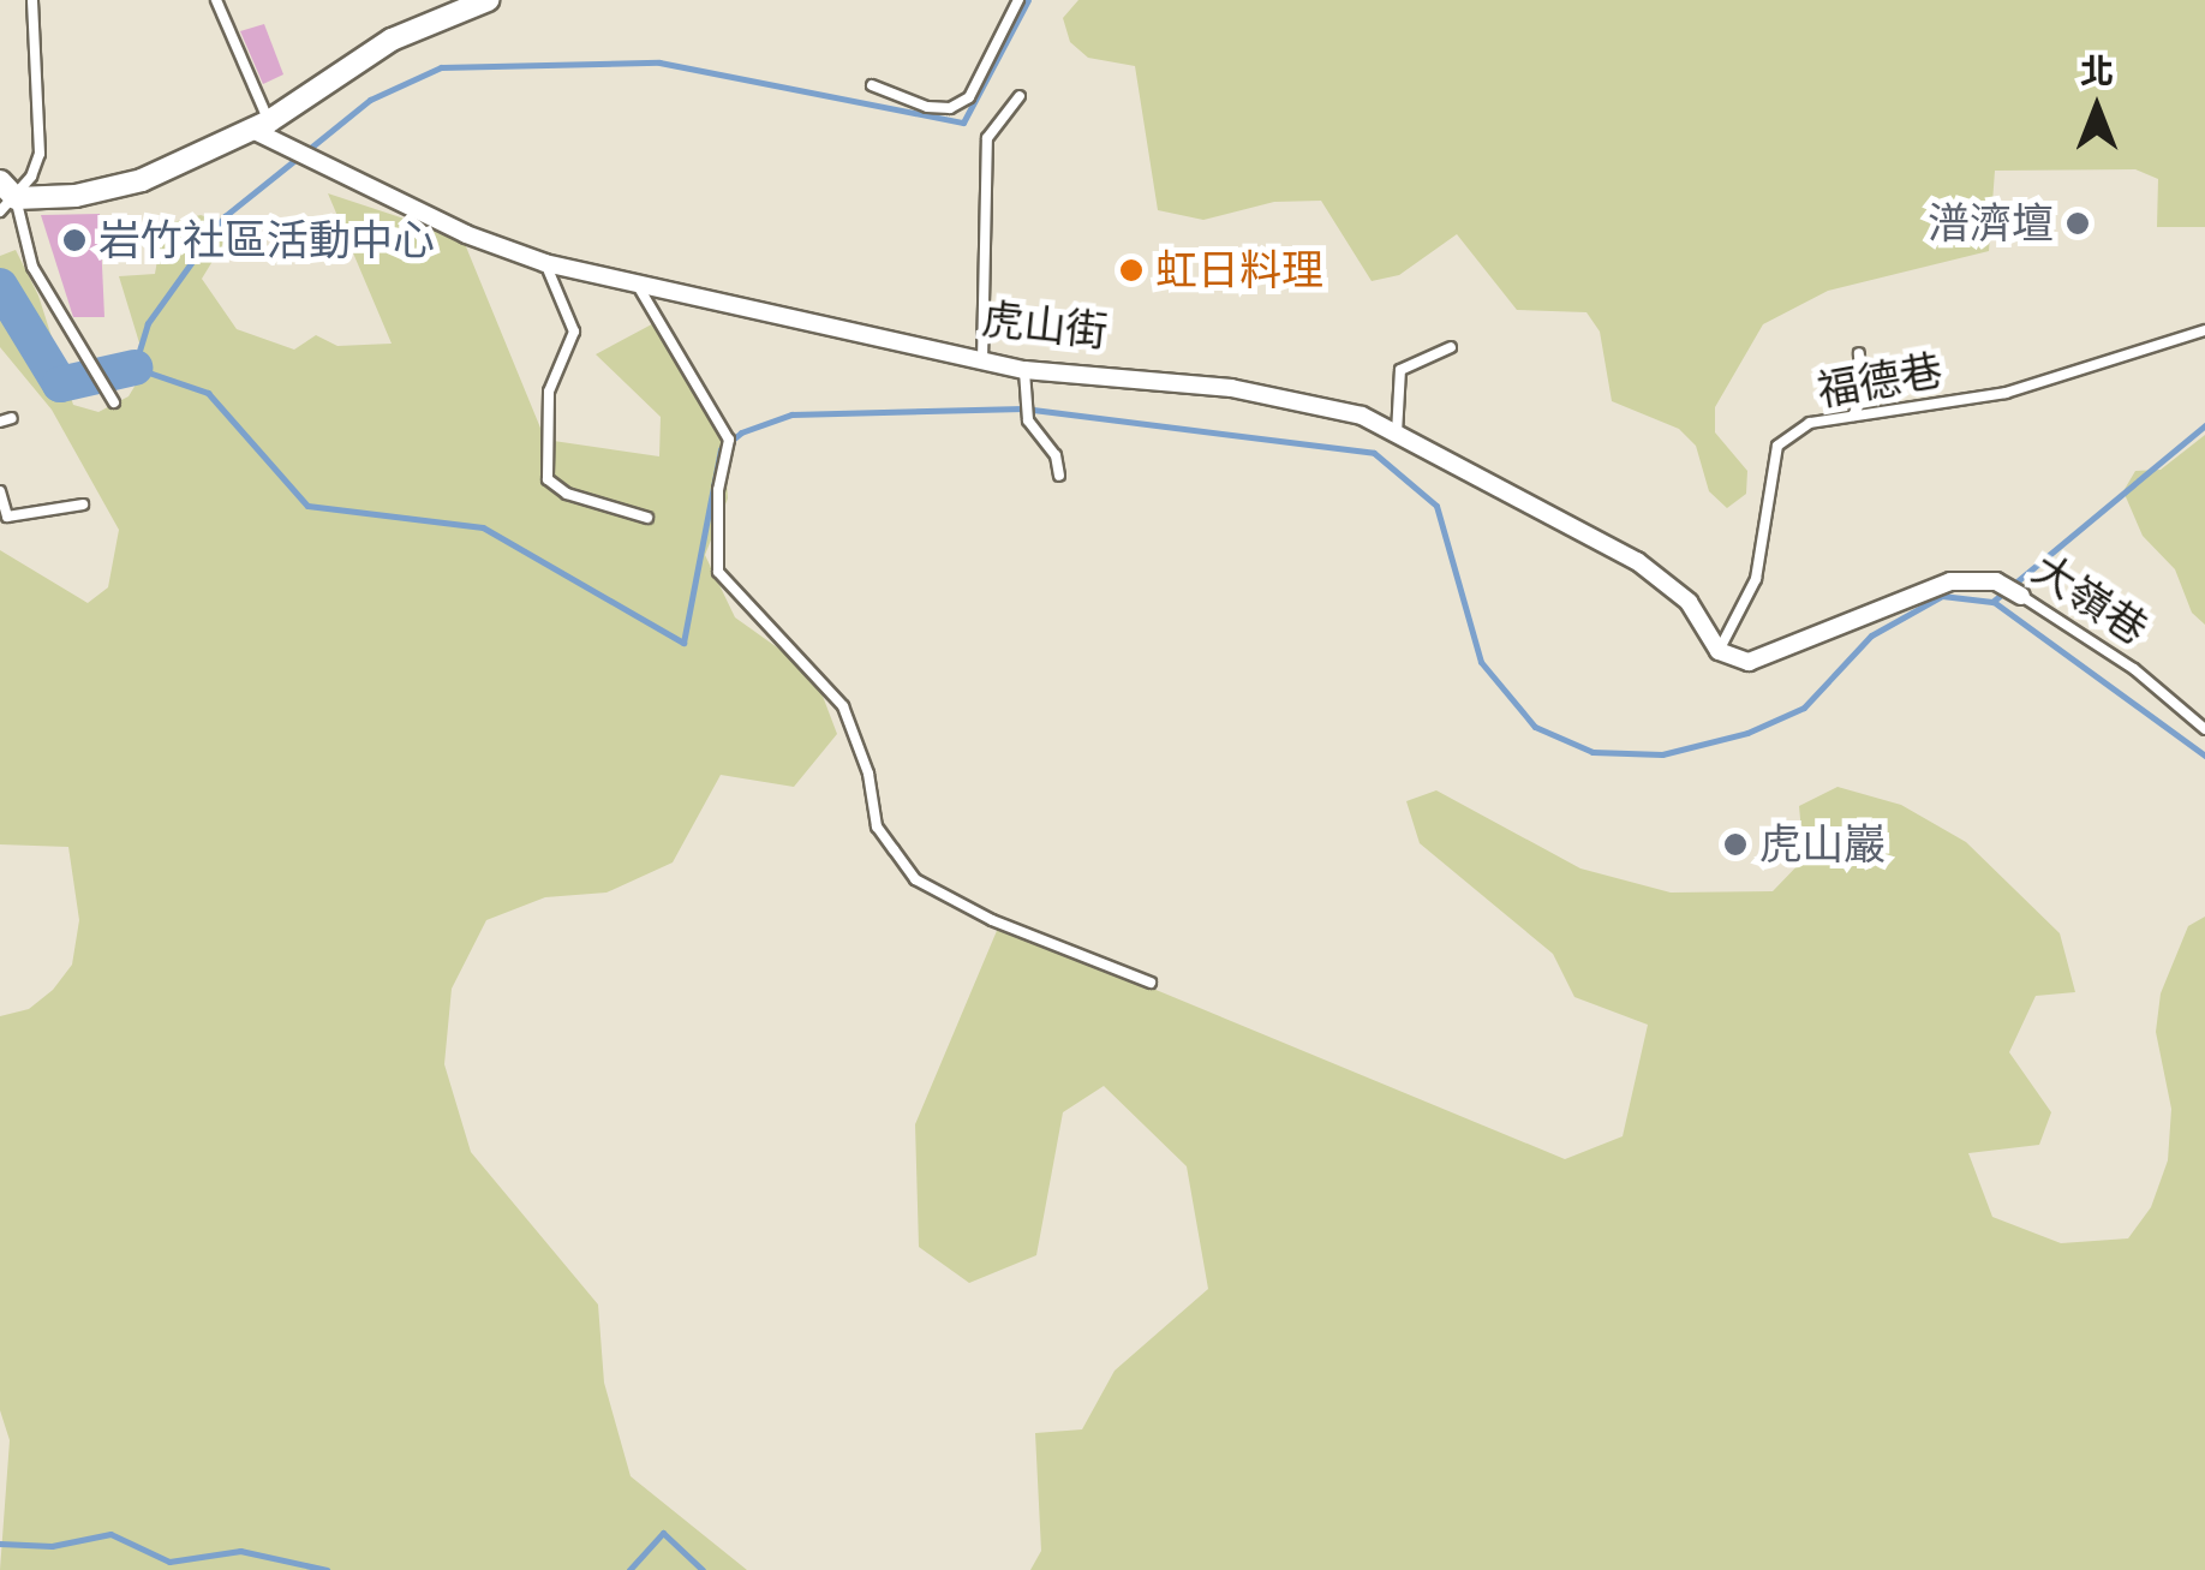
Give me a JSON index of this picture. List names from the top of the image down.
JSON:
{
  "streets": {
    "street": ["虎山街", "大嶺巷"],
    "lane": ["福德巷"]
  },
  "crossings": [
    ["虎山街", "福德巷"],
    ["虎山街", "大嶺巷"],
    ["福德巷", "大嶺巷"]
  ],
  "places": [
    "潽濟壇",
    "岩竹社區活動中心",
    "虹日料理",
    "虎山巖"
  ],
  "north": "top"
}
